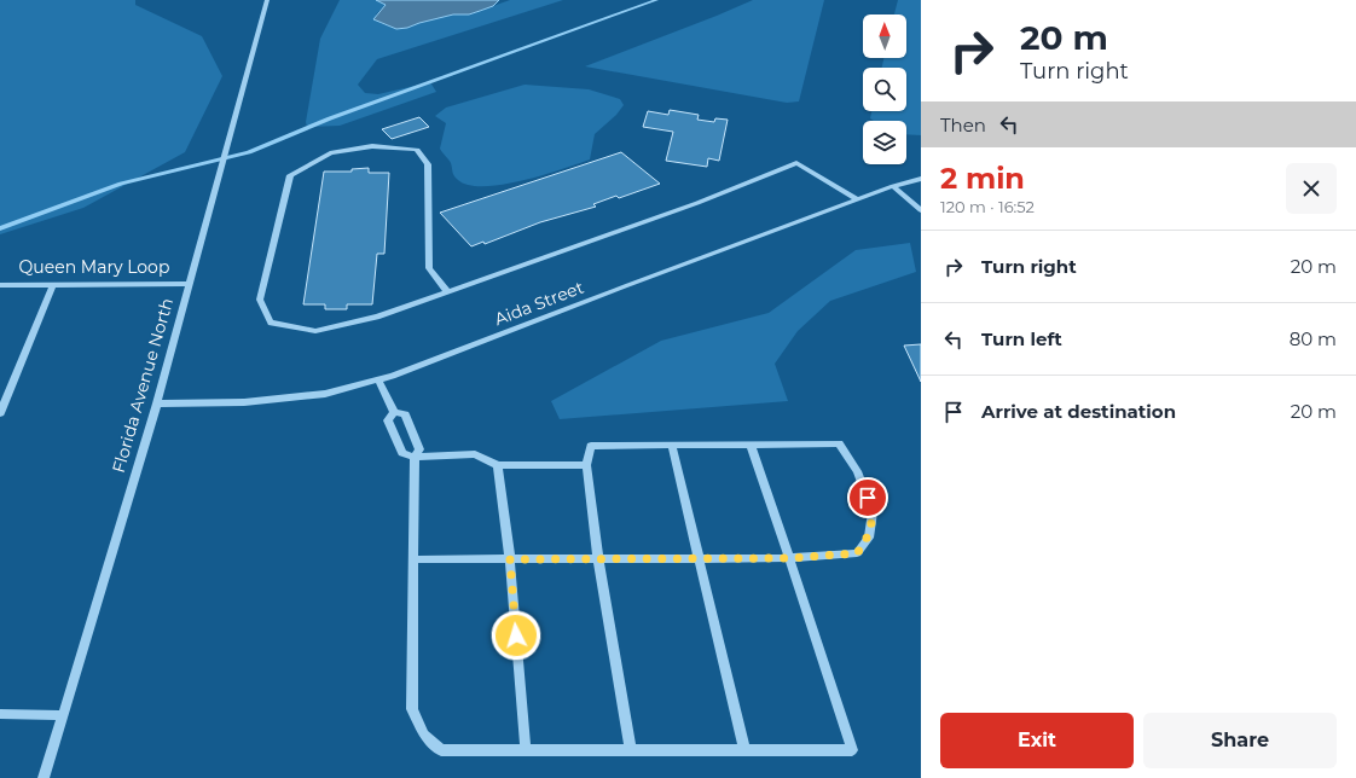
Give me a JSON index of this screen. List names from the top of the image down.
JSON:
{
  "streets": {
    "street": ["Queen Mary Loop", "Aida Street", "Florida Avenue North"]
  },
  "crossings": [
    ["Queen Mary Loop", "Florida Avenue North"],
    ["Aida Street", "Florida Avenue North"]
  ],
  "north": "top",
  "page": {
    "turn": ["20 m", "Turn right"],
    "then": "Then",
    "heading": ["2 min", "120 m · 16:52"],
    "list": [
      {
        "name": "Turn right",
        "value": "20 m"
      },
      {
        "name": "Turn left",
        "value": "80 m"
      },
      {
        "name": "Arrive at destination",
        "value": "20 m"
      }
    ],
    "buttons": ["Exit", "Share"]
  }
}
